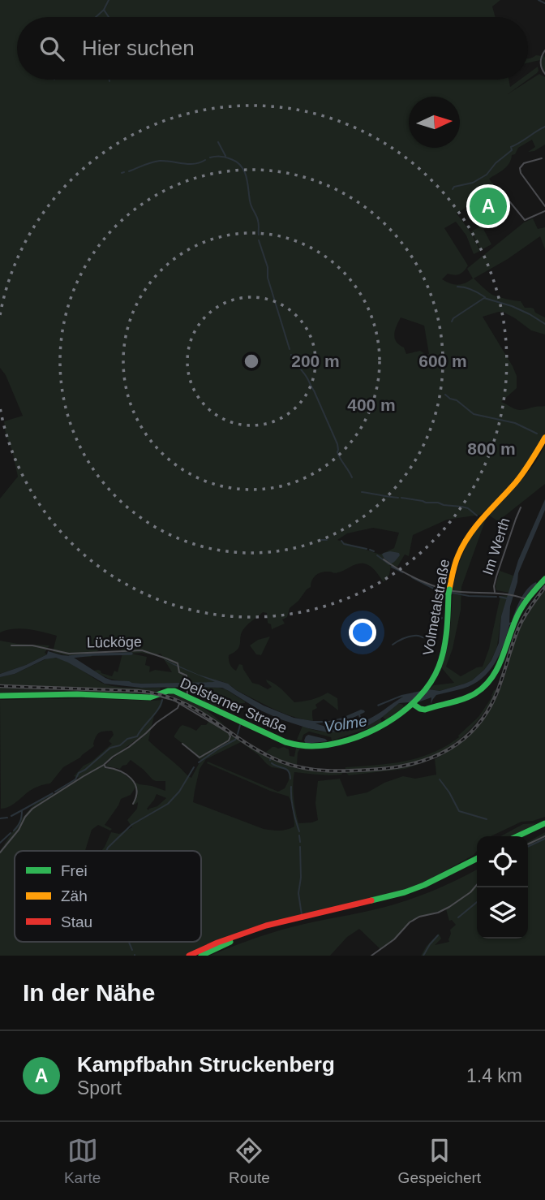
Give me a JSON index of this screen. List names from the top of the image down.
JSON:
{
  "streets": {
    "main road": ["Volmetalstraße", "Delsterner Straße"],
    "street": ["Im Werth", "Lücköge"]
  },
  "crossings": [
    ["Volmetalstraße", "Delsterner Straße"],
    ["Lücköge", "Delsterner Straße"]
  ],
  "water": ["Volme"],
  "legend": ["Frei", "Zäh", "Stau"],
  "north": "right",
  "page": {
    "search": "Hier suchen",
    "pins": "A",
    "heading": "In der Nähe",
    "list": [
      {
        "mark": "A",
        "name": "Kampfbahn Struckenberg",
        "note": "Sport",
        "value": "1.4 km"
      }
    ],
    "nav": ["Karte", "Route", "Gespeichert"]
  },
  "rings": [
    "200 m",
    "600 m",
    "400 m",
    "800 m"
  ]
}
